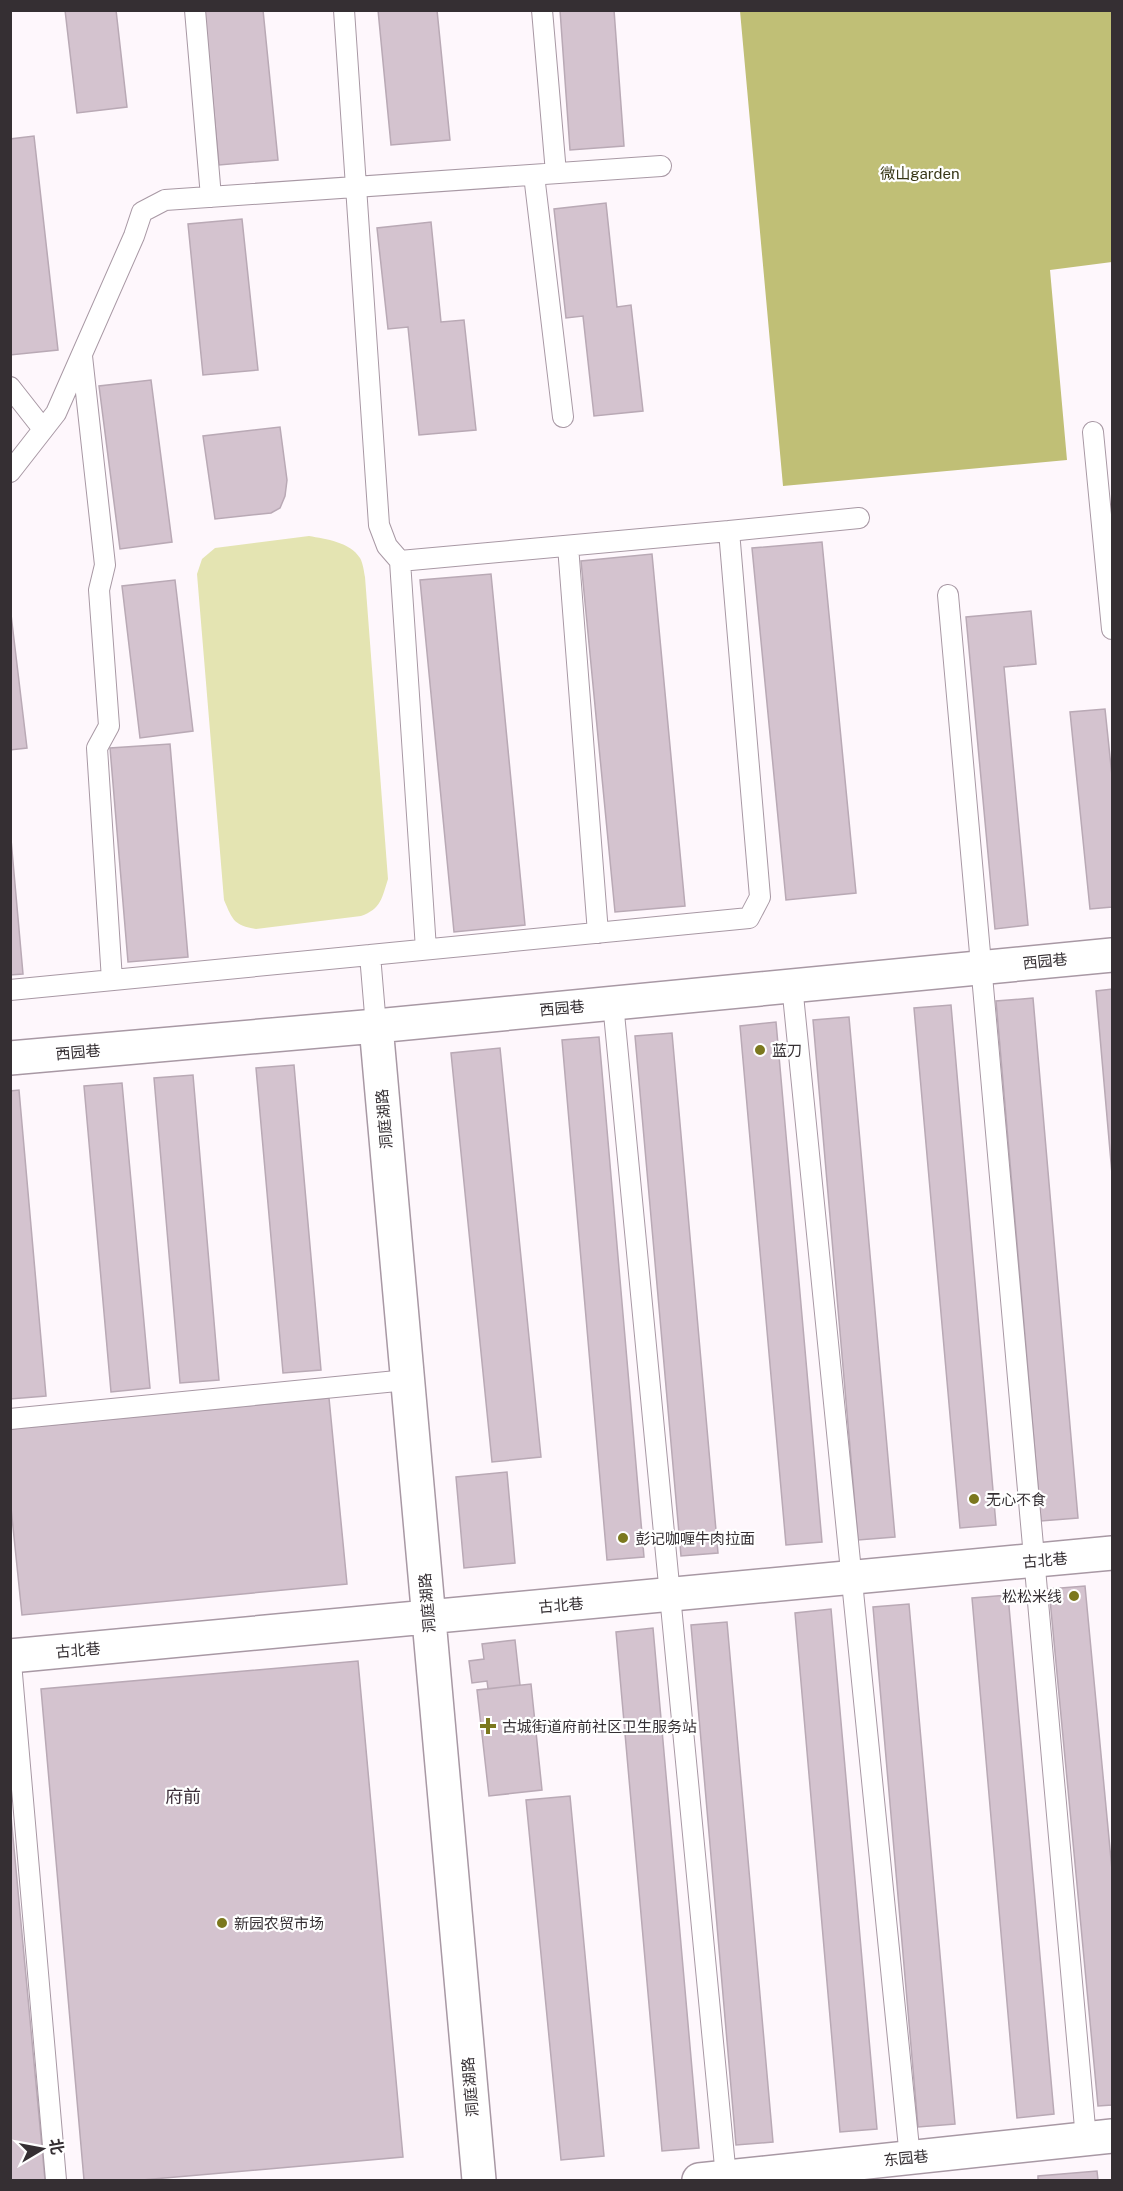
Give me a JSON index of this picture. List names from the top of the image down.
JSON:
{
  "streets": {
    "street": [
      "西园巷",
      "洞庭湖路",
      "古北巷",
      "东园巷"
    ]
  },
  "crossings": [
    ["西园巷", "洞庭湖路"],
    ["洞庭湖路", "古北巷"]
  ],
  "districts": ["府前"],
  "parks": ["微山garden"],
  "places": {
    "other": [
      "蓝刀",
      "无心不食",
      "彭记咖喱牛肉拉面",
      "松松米线",
      "新园农贸市场"
    ],
    "health": ["古城街道府前社区卫生服务站"]
  },
  "north": "right"
}
